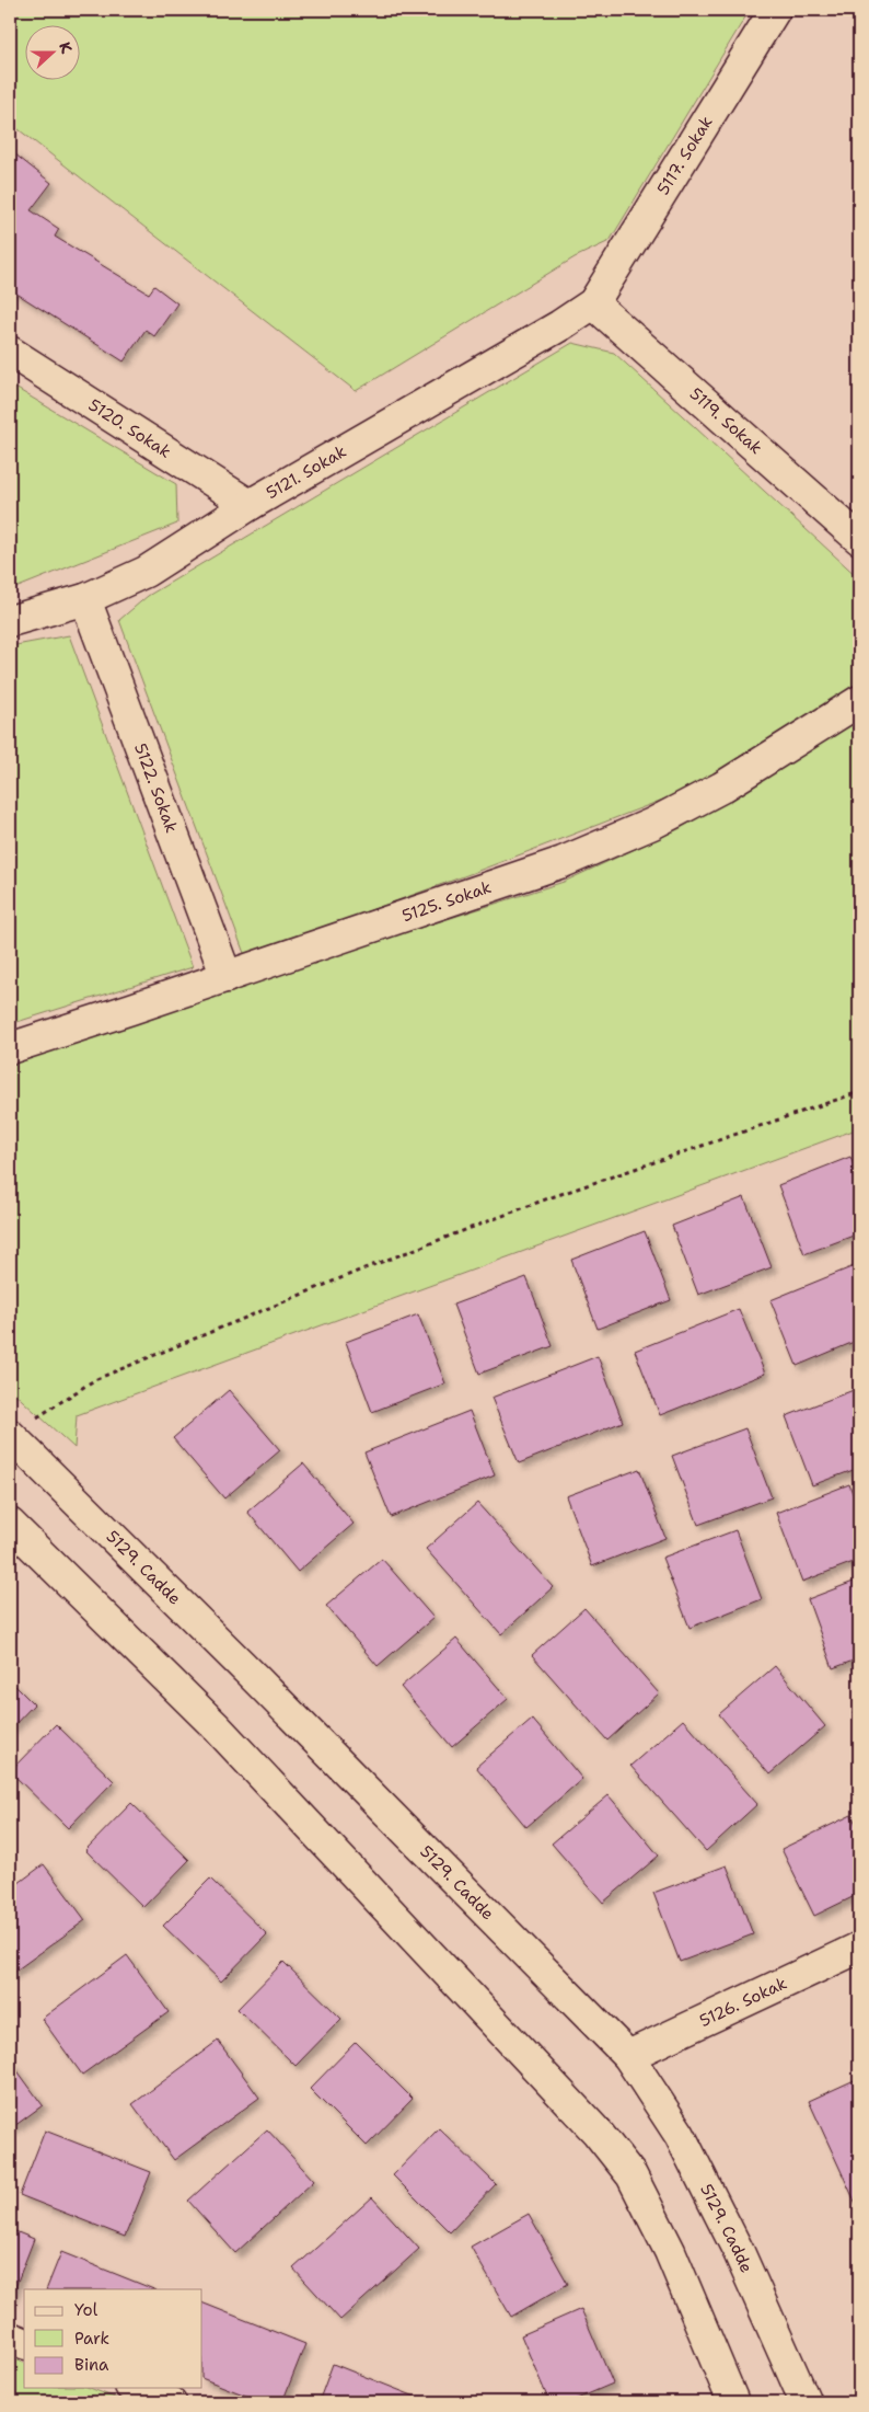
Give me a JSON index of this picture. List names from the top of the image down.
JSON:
{
  "streets": {
    "street": [
      "5117. Sokak",
      "5119. Sokak",
      "5120. Sokak",
      "5121. Sokak",
      "5122. Sokak",
      "5125. Sokak",
      "5129. Cadde",
      "5126. Sokak"
    ]
  },
  "crossings": [
    ["5117. Sokak", "5119. Sokak"],
    ["5117. Sokak", "5121. Sokak"],
    ["5119. Sokak", "5121. Sokak"],
    ["5120. Sokak", "5121. Sokak"],
    ["5121. Sokak", "5122. Sokak"],
    ["5122. Sokak", "5125. Sokak"],
    ["5129. Cadde", "5126. Sokak"]
  ],
  "legend": ["Yol", "Park", "Bina"],
  "north": "right"
}
